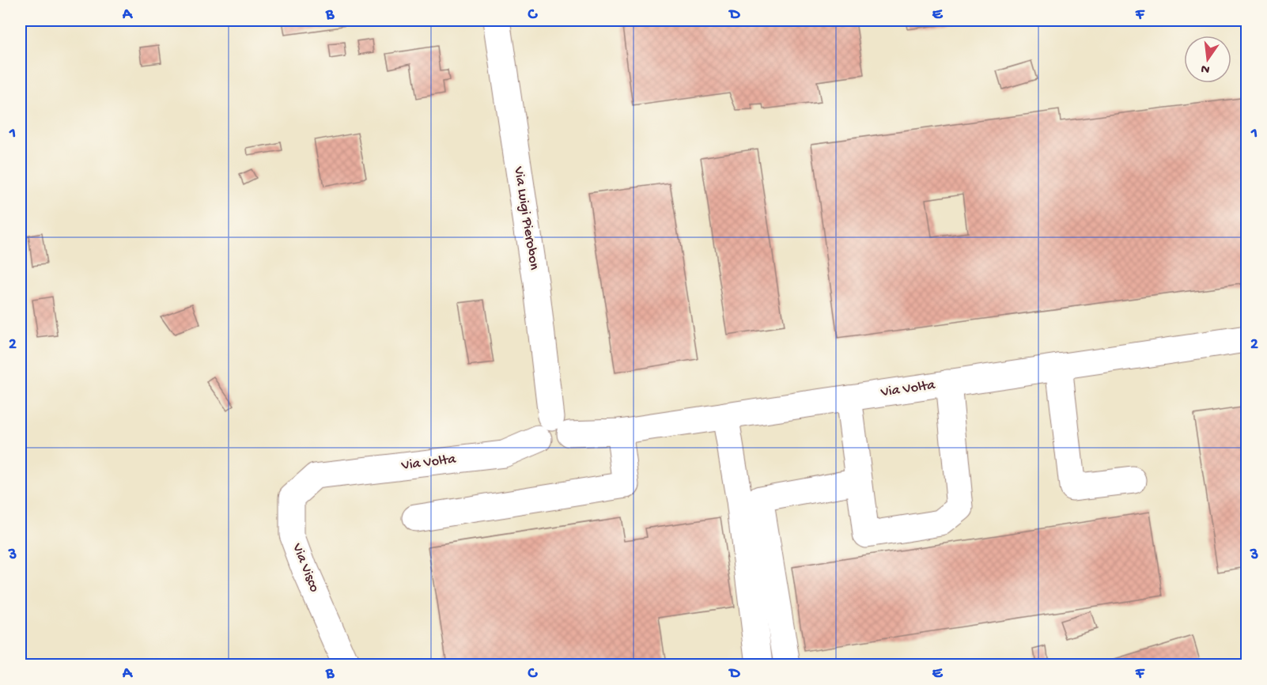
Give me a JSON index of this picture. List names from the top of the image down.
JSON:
{
  "streets": {
    "street": ["Via Luigi Pierobon", "Via Volta", "Via Visco"]
  },
  "crossings": [
    ["Via Luigi Pierobon", "Via Volta"],
    ["Via Volta", "Via Visco"]
  ],
  "north": "bottom",
  "grid": {
    "columns": [
      "A",
      "B",
      "C",
      "D",
      "E",
      "F"
    ],
    "rows": ["1", "2", "3"]
  }
}
